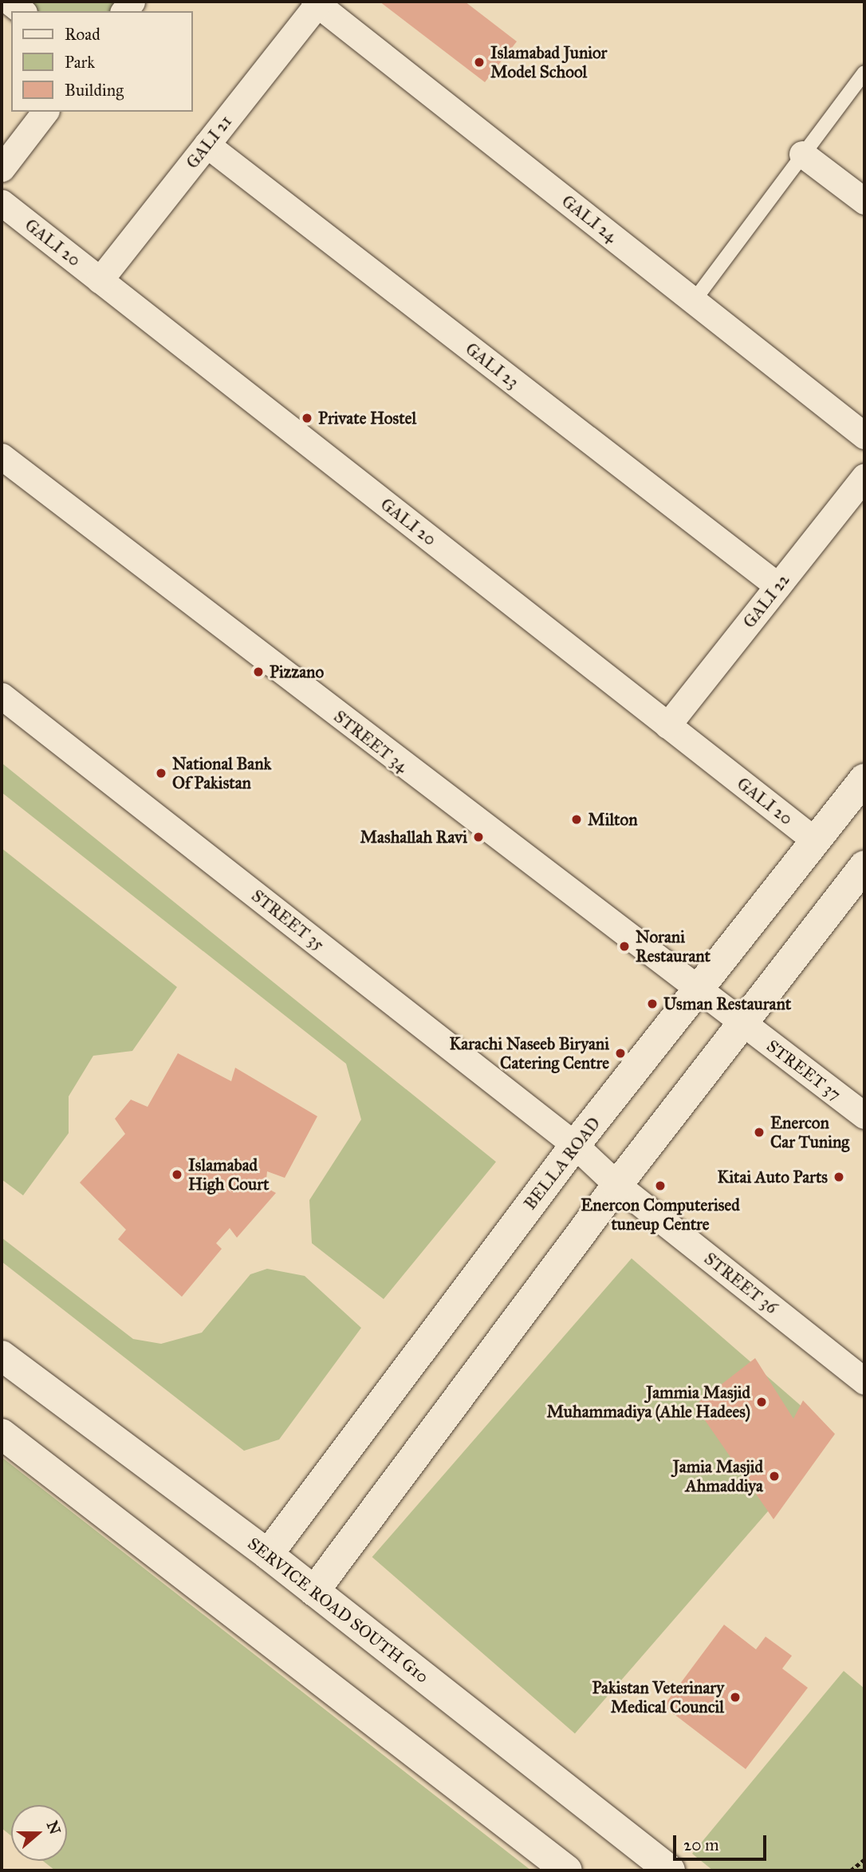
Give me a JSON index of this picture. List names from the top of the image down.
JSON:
{
  "streets": {
    "street": [
      "GALI 21",
      "GALI 24",
      "GALI 20",
      "GALI 23",
      "GALI 22",
      "STREET 34",
      "STREET 35",
      "STREET 37",
      "BELLA ROAD",
      "STREET 36",
      "SERVICE ROAD SOUTH G10"
    ]
  },
  "crossings": [
    ["GALI 21", "GALI 24"],
    ["GALI 21", "GALI 20"],
    ["GALI 21", "GALI 23"],
    ["GALI 20", "GALI 22"],
    ["GALI 20", "BELLA ROAD"],
    ["GALI 23", "GALI 22"],
    ["STREET 34", "STREET 37"],
    ["STREET 34", "BELLA ROAD"],
    ["STREET 35", "BELLA ROAD"],
    ["STREET 35", "STREET 36"],
    ["BELLA ROAD", "SERVICE ROAD SOUTH G10"]
  ],
  "places": [
    "Islamabad Junior Model School",
    "Private Hostel",
    "Pizzano",
    "National Bank Of Pakistan",
    "Milton",
    "Mashallah Ravi",
    "Norani Restaurant",
    "Usman Restaurant",
    "Karachi Naseeb Biryani Catering Centre",
    "Enercon Car Tuning",
    "Islamabad High Court",
    "Kitai Auto Parts",
    "Enercon Computerised tuneup Centre",
    "Jammia Masjid Muhammadiya (Ahle Hadees)",
    "Jamia Masjid Ahmaddiya",
    "Pakistan Veterinary Medical Council"
  ],
  "legend": ["Road", "Park", "Building"],
  "scale_bar": "20 m",
  "north": "right"
}
